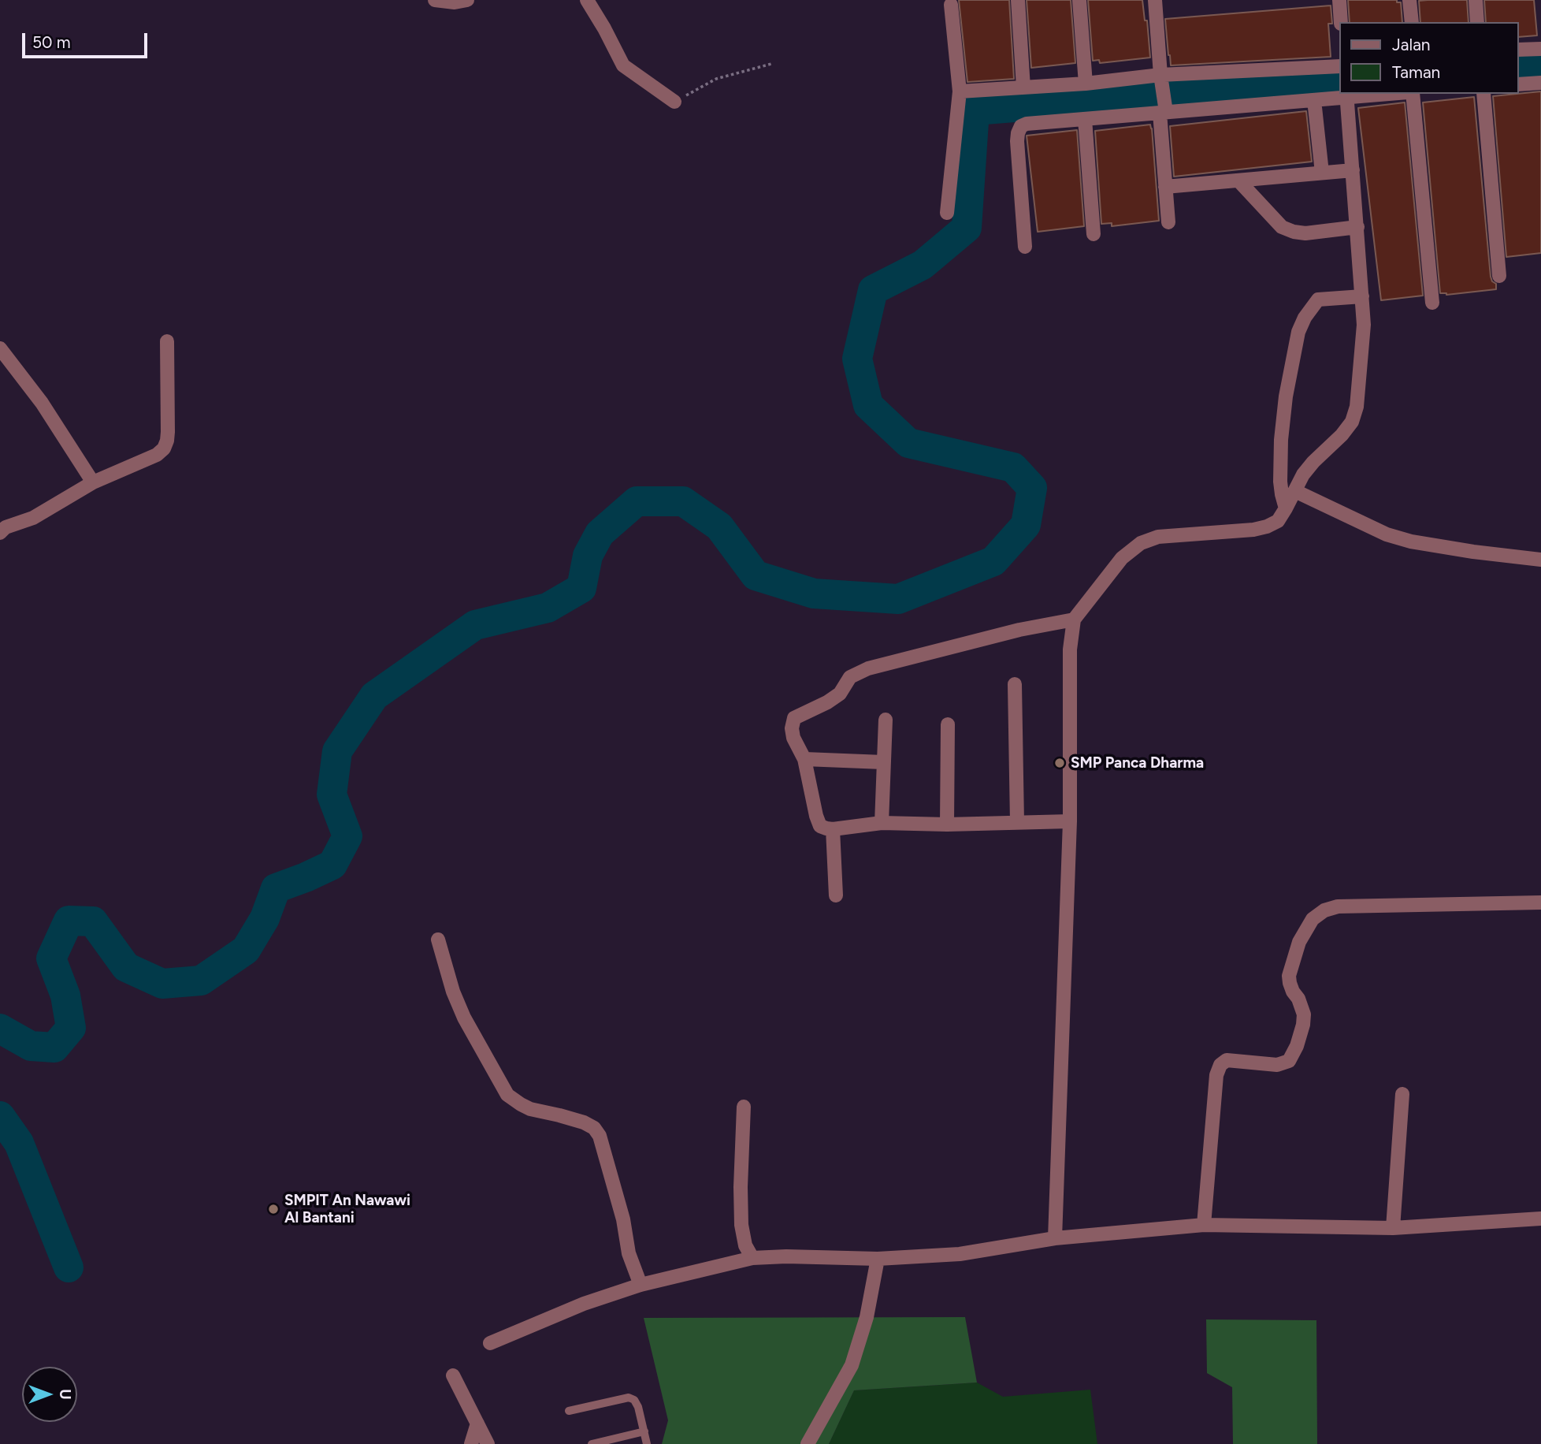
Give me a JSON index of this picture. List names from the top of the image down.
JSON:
{
  "places": ["SMP Panca Dharma", "SMPIT An Nawawi Al Bantani"],
  "legend": ["Jalan", "Taman"],
  "scale_bar": "50 m",
  "north": "right"
}
